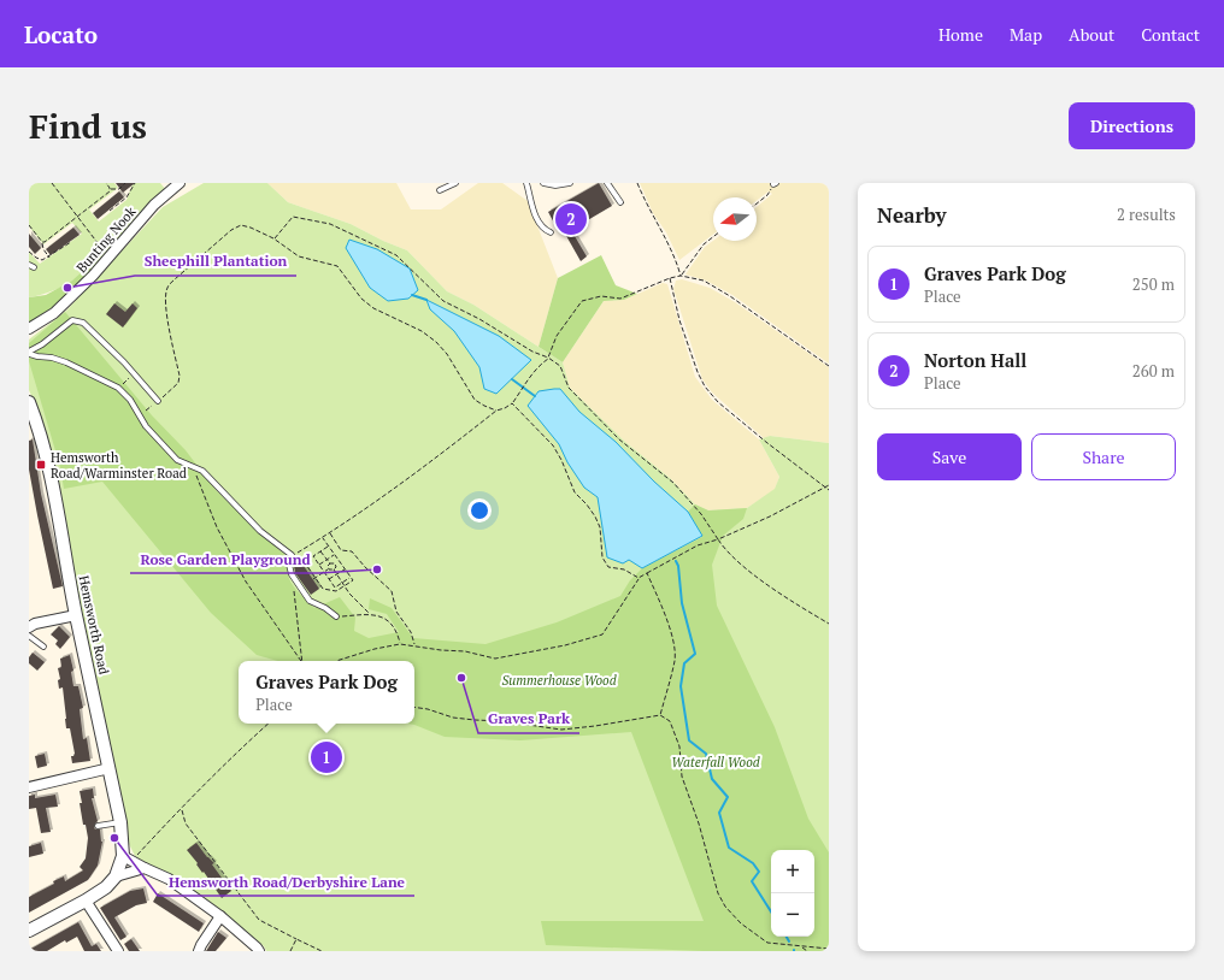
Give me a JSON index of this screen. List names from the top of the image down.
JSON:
{
  "streets": {
    "street": ["Bunting Nook", "Hemsworth Road"]
  },
  "parks": ["Summerhouse Wood", "Waterfall Wood"],
  "places": {
    "other": [
      "Sheephill Plantation",
      "Rose Garden Playground",
      "Graves Park",
      "Hemsworth Road/Derbyshire Lane"
    ],
    "transit": ["Hemsworth Road/Warminster Road"]
  },
  "north": "left",
  "page": {
    "header": "Locato",
    "nav": [
      "Home",
      "Map",
      "About",
      "Contact"
    ],
    "buttons": [
      "Directions",
      ["Save", "Share"]
    ],
    "title": "Find us",
    "heading": ["Nearby", "2 results"],
    "pins": ["2", "1"],
    "list": [
      {
        "mark": "1",
        "name": "Graves Park Dog",
        "note": "Place",
        "value": "250 m"
      },
      {
        "mark": "2",
        "name": "Norton Hall",
        "note": "Place",
        "value": "260 m"
      }
    ],
    "popup": ["Graves Park Dog", "Place"],
    "map_buttons": ["+", "−"]
  }
}
